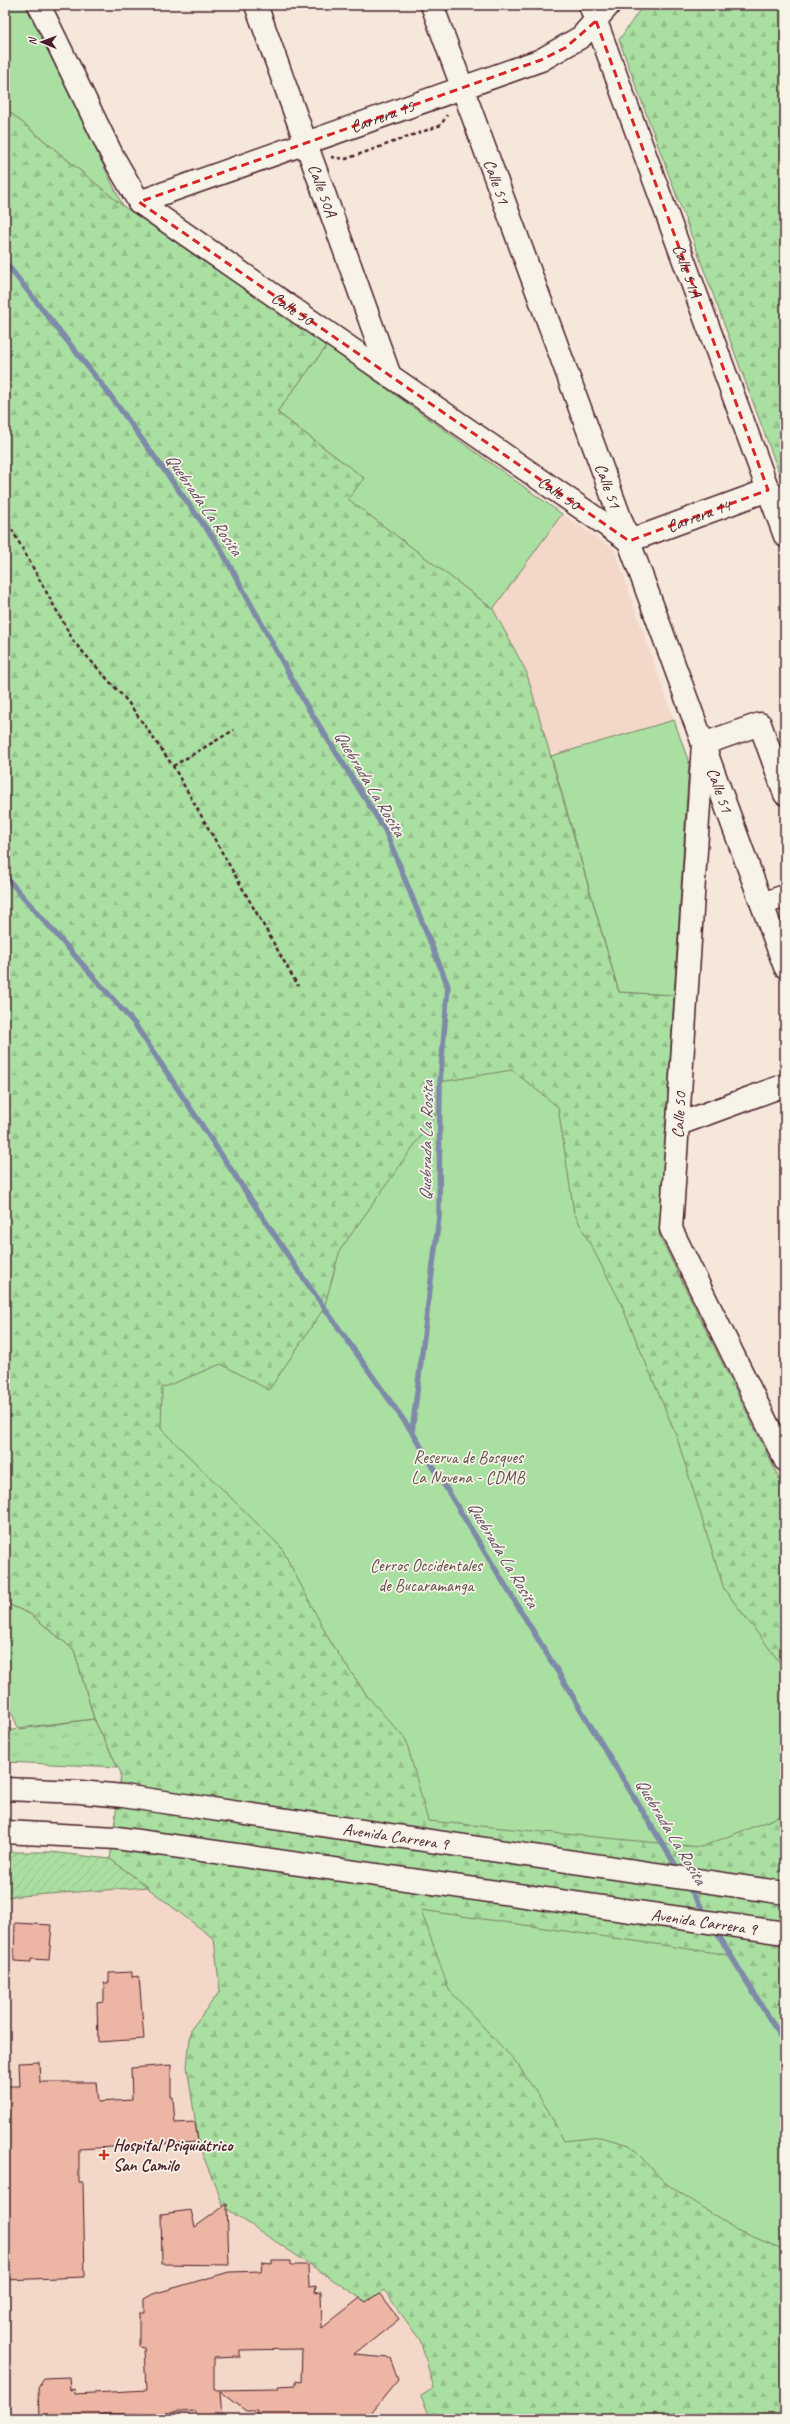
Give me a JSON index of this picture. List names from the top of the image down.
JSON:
{
  "streets": {
    "street": [
      "Carrera 15",
      "Calle 51",
      "Calle 50A",
      "Calle 51A",
      "Calle 50",
      "Carrera 14",
      "Avenida Carrera 9"
    ]
  },
  "crossings": [
    ["Carrera 15", "Calle 51"],
    ["Carrera 15", "Calle 50A"],
    ["Carrera 15", "Calle 51A"],
    ["Carrera 15", "Calle 50"],
    ["Calle 51", "Calle 50"],
    ["Calle 51", "Carrera 14"],
    ["Calle 50A", "Calle 50"],
    ["Calle 51A", "Carrera 14"],
    ["Calle 50", "Carrera 14"]
  ],
  "water": ["Quebrada La Rosita"],
  "parks": ["Reserva de Bosques La Novena - CDMB", "Cerros Occidentales de Bucaramanga"],
  "places": {
    "health": ["Hospital Psiquiátrico San Camilo"]
  },
  "north": "left"
}
